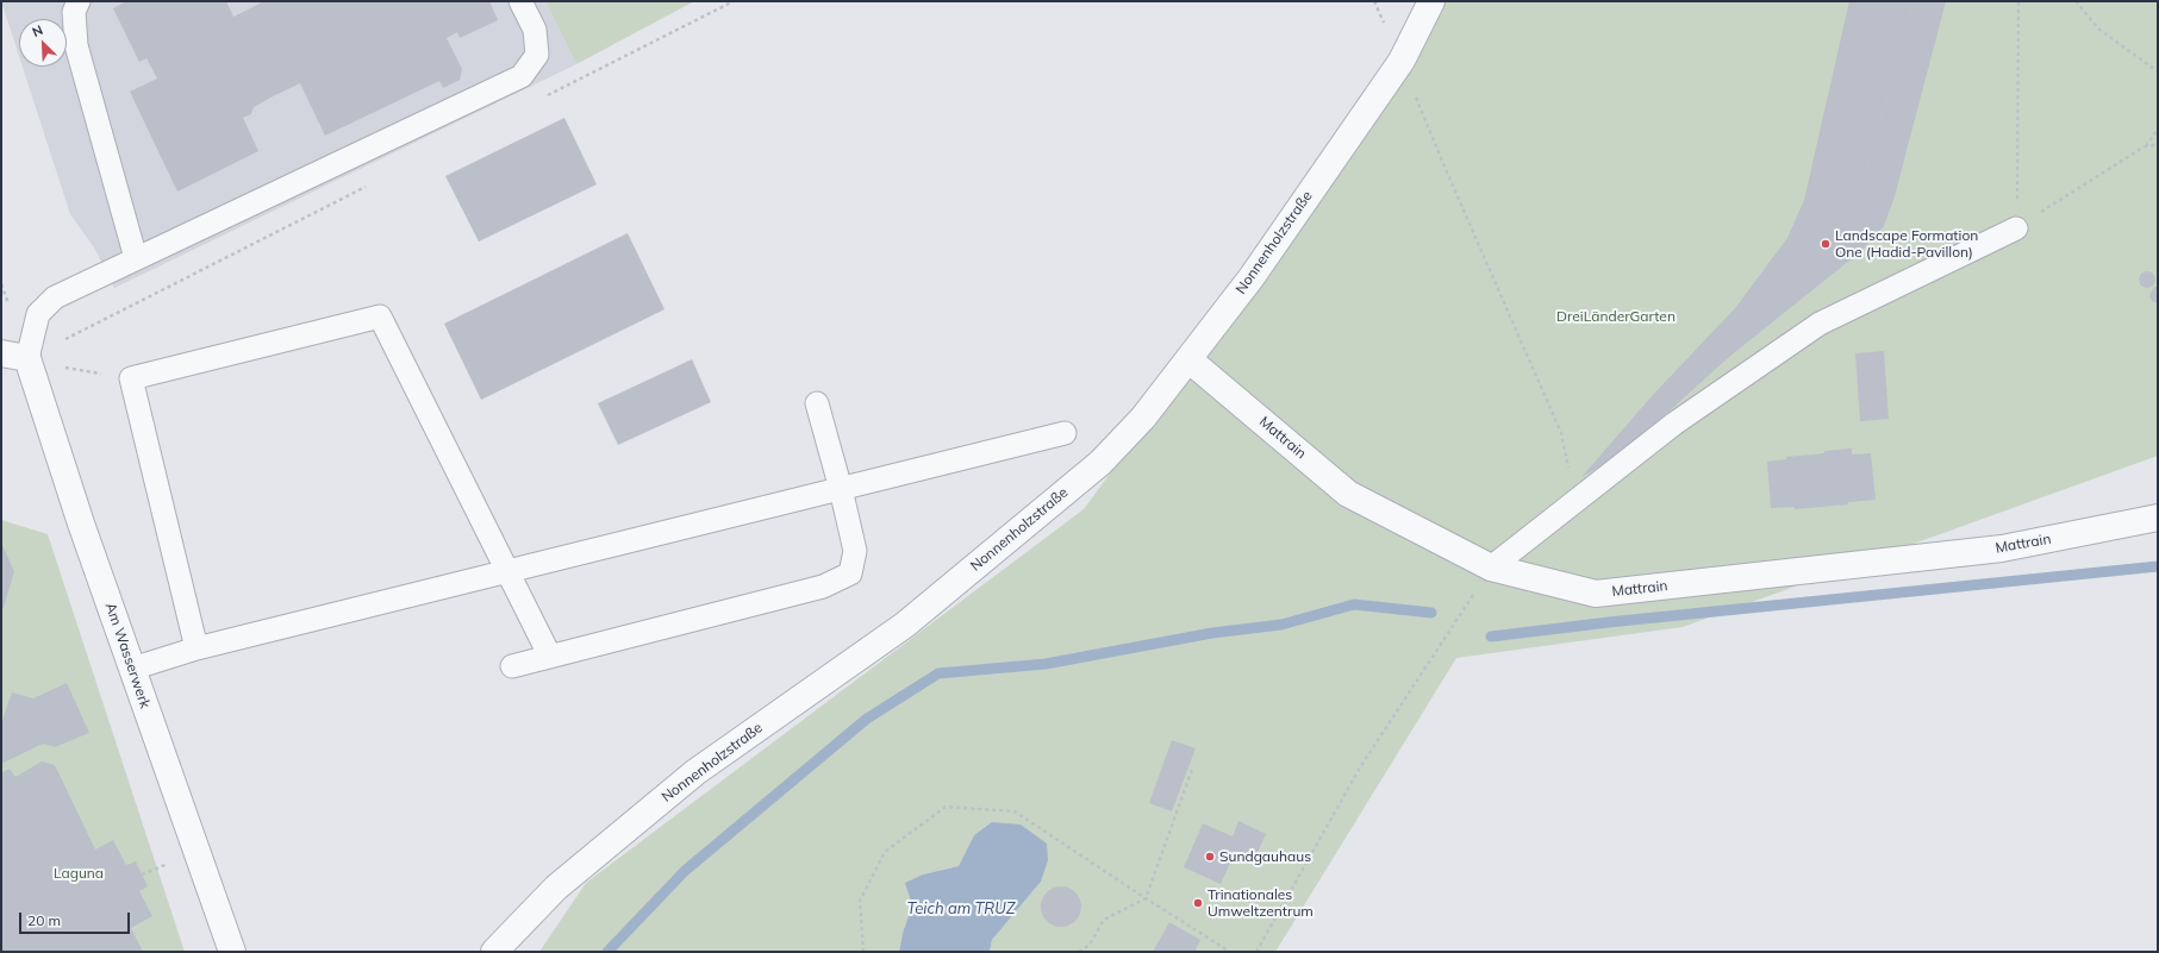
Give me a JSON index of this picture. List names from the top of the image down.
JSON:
{
  "streets": {
    "street": ["Nonnenholzstraße", "Mattrain", "Am Wasserwerk"]
  },
  "crossings": [
    ["Nonnenholzstraße", "Mattrain"]
  ],
  "water": ["Teich am TRUZ"],
  "parks": ["DreiLänderGarten", "Laguna"],
  "places": ["Landscape Formation One (Hadid-Pavillon)", "Sundgauhaus", "Trinationales Umweltzentrum"],
  "scale_bar": "20 m",
  "north": "top left"
}
